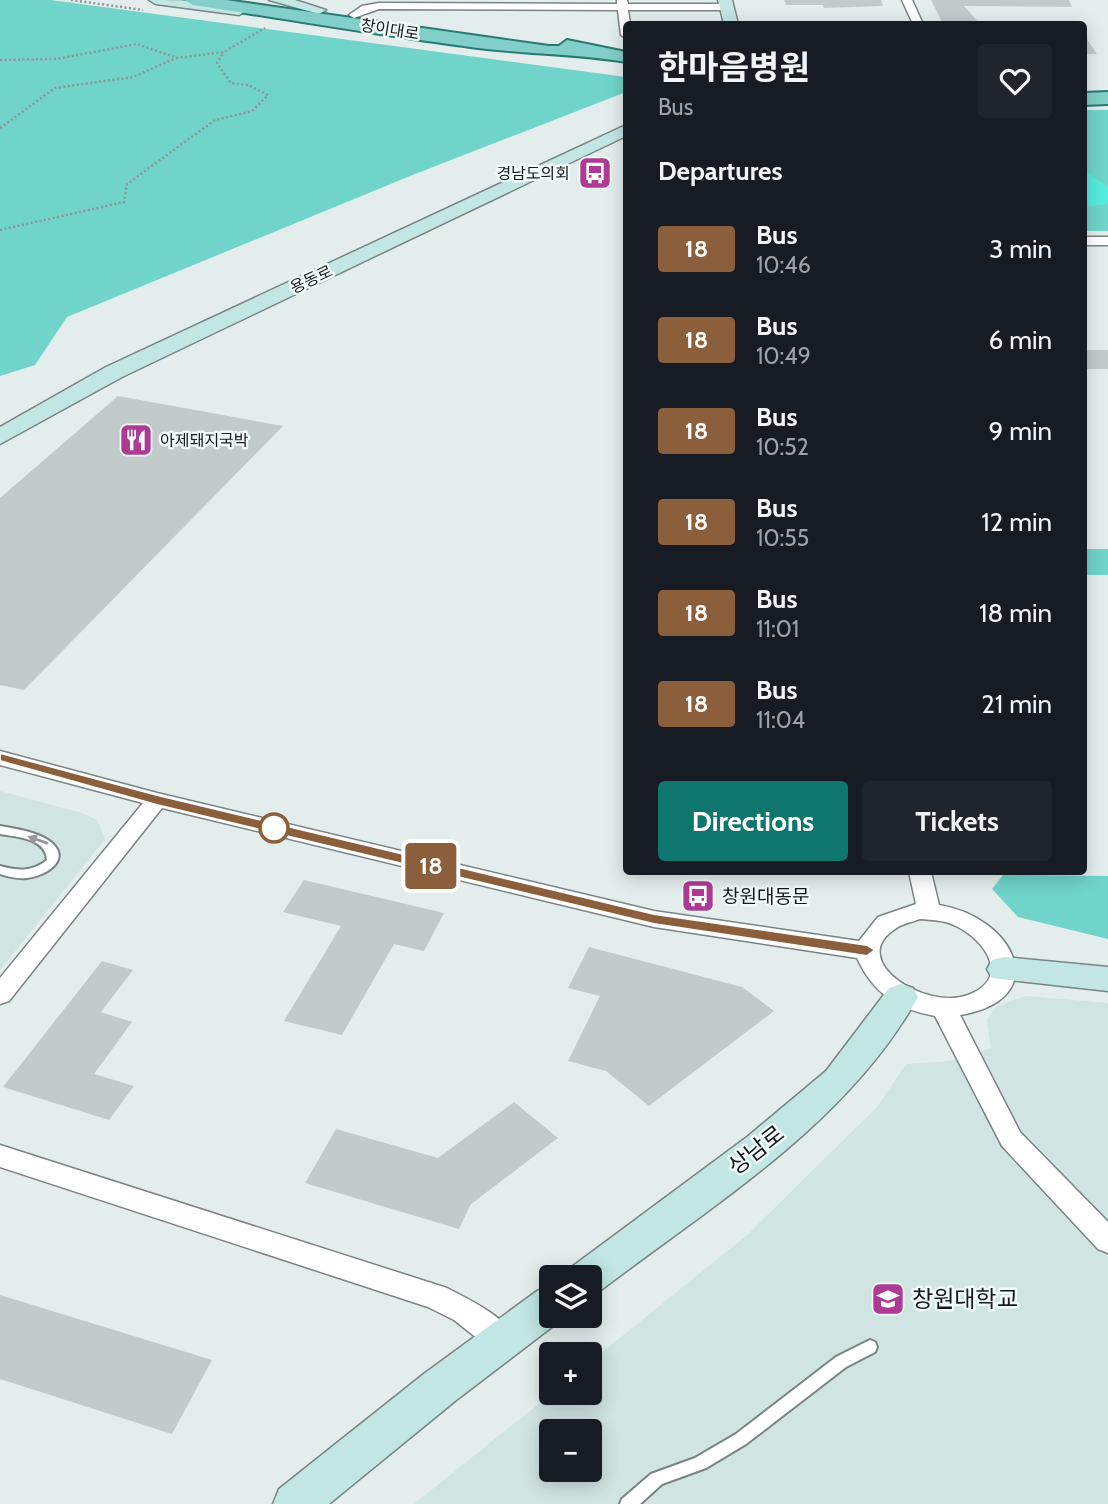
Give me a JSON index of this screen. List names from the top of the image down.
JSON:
{
  "streets": {
    "main road": ["창이대로"],
    "street": ["용동로", "상남로"]
  },
  "places": {
    "bus stop": ["경남도의회", "창원대동문"],
    "restaurant": ["아제돼지국박"],
    "school or university": ["창원대학교"]
  },
  "lines": ["bus line 18"],
  "page": {
    "on_map": "18",
    "heading": [
      ["한마음병원", "Bus"],
      "Departures"
    ],
    "list": [
      {
        "mark": "18",
        "name": "Bus",
        "note": "10:46",
        "value": "3 min"
      },
      {
        "mark": "18",
        "name": "Bus",
        "note": "10:49",
        "value": "6 min"
      },
      {
        "mark": "18",
        "name": "Bus",
        "note": "10:52",
        "value": "9 min"
      },
      {
        "mark": "18",
        "name": "Bus",
        "note": "10:55",
        "value": "12 min"
      },
      {
        "mark": "18",
        "name": "Bus",
        "note": "11:01",
        "value": "18 min"
      },
      {
        "mark": "18",
        "name": "Bus",
        "note": "11:04",
        "value": "21 min"
      }
    ],
    "buttons": ["Directions", "Tickets"],
    "map_buttons": ["+", "−"]
  }
}
